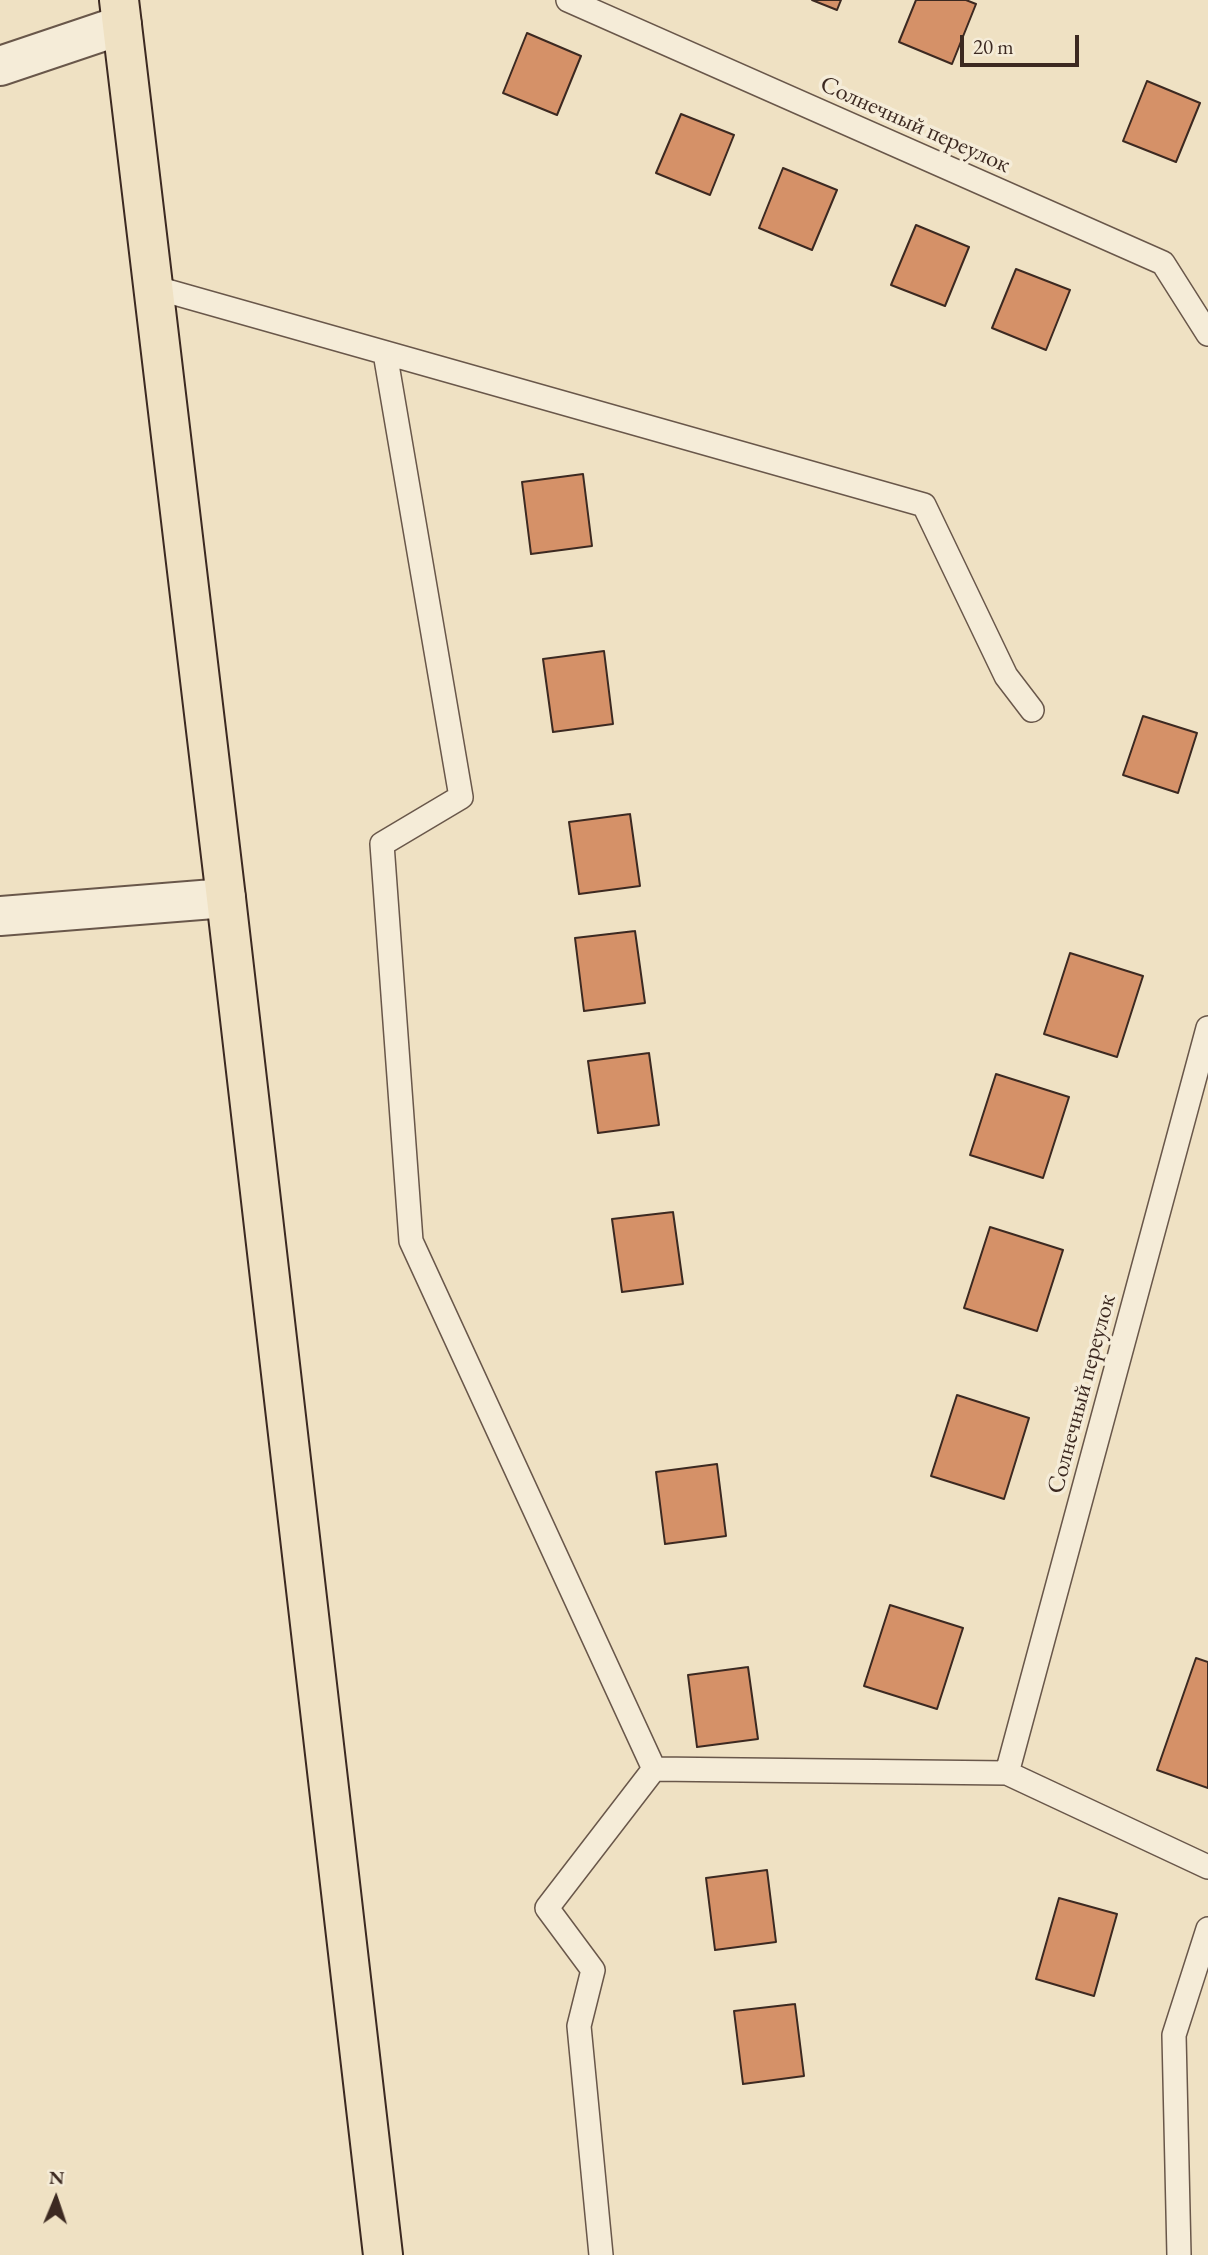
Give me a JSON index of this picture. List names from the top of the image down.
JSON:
{
  "streets": {
    "lane": ["Солнечный переулок"]
  },
  "scale_bar": "20 m",
  "north": "top"
}
